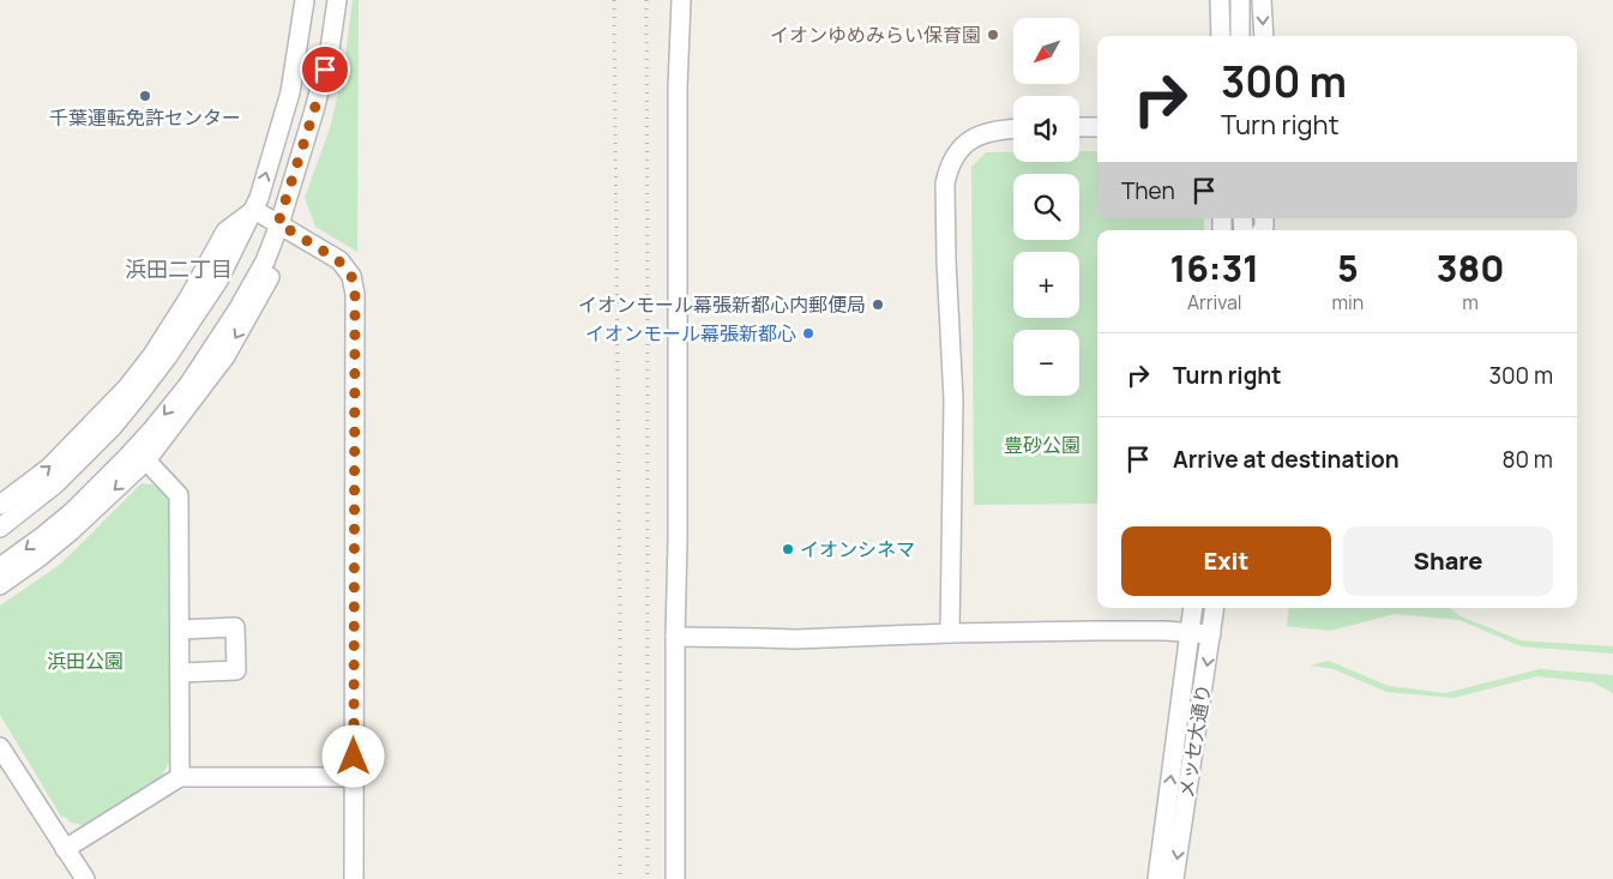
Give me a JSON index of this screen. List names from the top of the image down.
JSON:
{
  "streets": {
    "street": ["メッセ大通り"]
  },
  "districts": ["浜田二丁目"],
  "parks": ["豊砂公園", "浜田公園"],
  "places": [
    "イオンゆめみらい保育園",
    "千葉運転免許センター",
    "イオンモール幕張新都心内郵便局",
    "イオンモール幕張新都心",
    "イオンシネマ"
  ],
  "north": "bottom left",
  "page": {
    "map_buttons": ["+", "−"],
    "turn": ["300 m", "Turn right"],
    "then": "Then",
    "eta": [
      "16:31",
      "Arrival",
      "5",
      "min",
      "380",
      "m"
    ],
    "list": [
      {
        "name": "Turn right",
        "value": "300 m"
      },
      {
        "name": "Arrive at destination",
        "value": "80 m"
      }
    ],
    "buttons": ["Exit", "Share"]
  }
}
